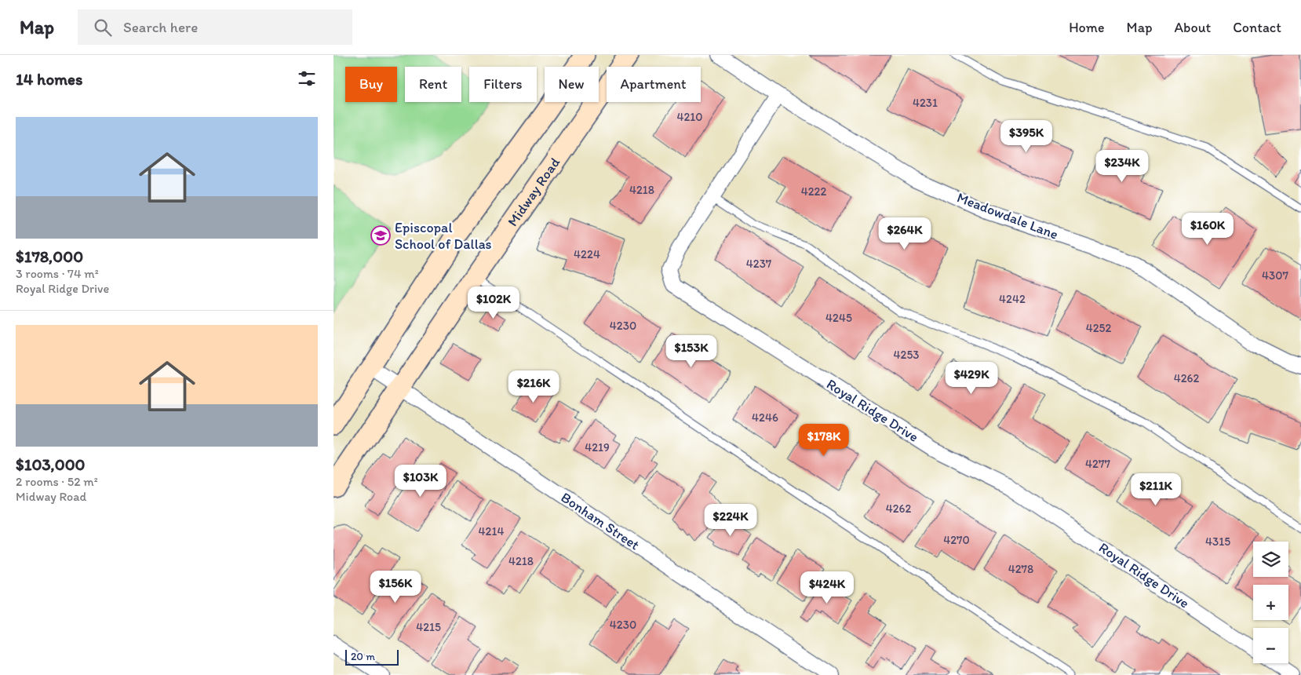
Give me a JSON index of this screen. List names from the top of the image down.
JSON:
{
  "streets": {
    "main road": ["Midway Road"],
    "street": ["Meadowdale Lane", "Royal Ridge Drive", "Bonham Street"]
  },
  "crossings": [
    ["Midway Road", "Bonham Street"],
    ["Meadowdale Lane", "Royal Ridge Drive"]
  ],
  "places": {
    "school or university": ["Episcopal School of Dallas"]
  },
  "house_numbers": [
    "4231",
    "4210",
    "4218",
    "4222",
    "4224",
    "4237",
    "4307",
    "4242",
    "4245",
    "4230",
    "4252",
    "4253",
    "4262",
    "4246",
    "4219",
    "4277",
    "4262",
    "4214",
    "4270",
    "4315",
    "4218",
    "4278",
    "4230",
    "4215"
  ],
  "scale_bar": "20 m",
  "page": {
    "header": "Map",
    "search": "Search here",
    "nav": [
      "Home",
      "Map",
      "About",
      "Contact"
    ],
    "heading": "14 homes",
    "chip": [
      "Buy",
      "Rent",
      "Filters",
      "New",
      "Apartment"
    ],
    "list": [
      {
        "name": "$178,000",
        "note": "3 rooms · 74 m² · Royal Ridge Drive"
      },
      {
        "name": "$103,000",
        "note": "2 rooms · 52 m² · Midway Road"
      }
    ],
    "price": [
      "$395K",
      "$234K",
      "$160K",
      "$264K",
      "$102K",
      "$153K",
      "$429K",
      "$216K",
      "$178K",
      "$103K",
      "$211K",
      "$224K",
      "$156K",
      "$424K"
    ],
    "map_buttons": ["+", "−"],
    "scale": "20 m"
  }
}
